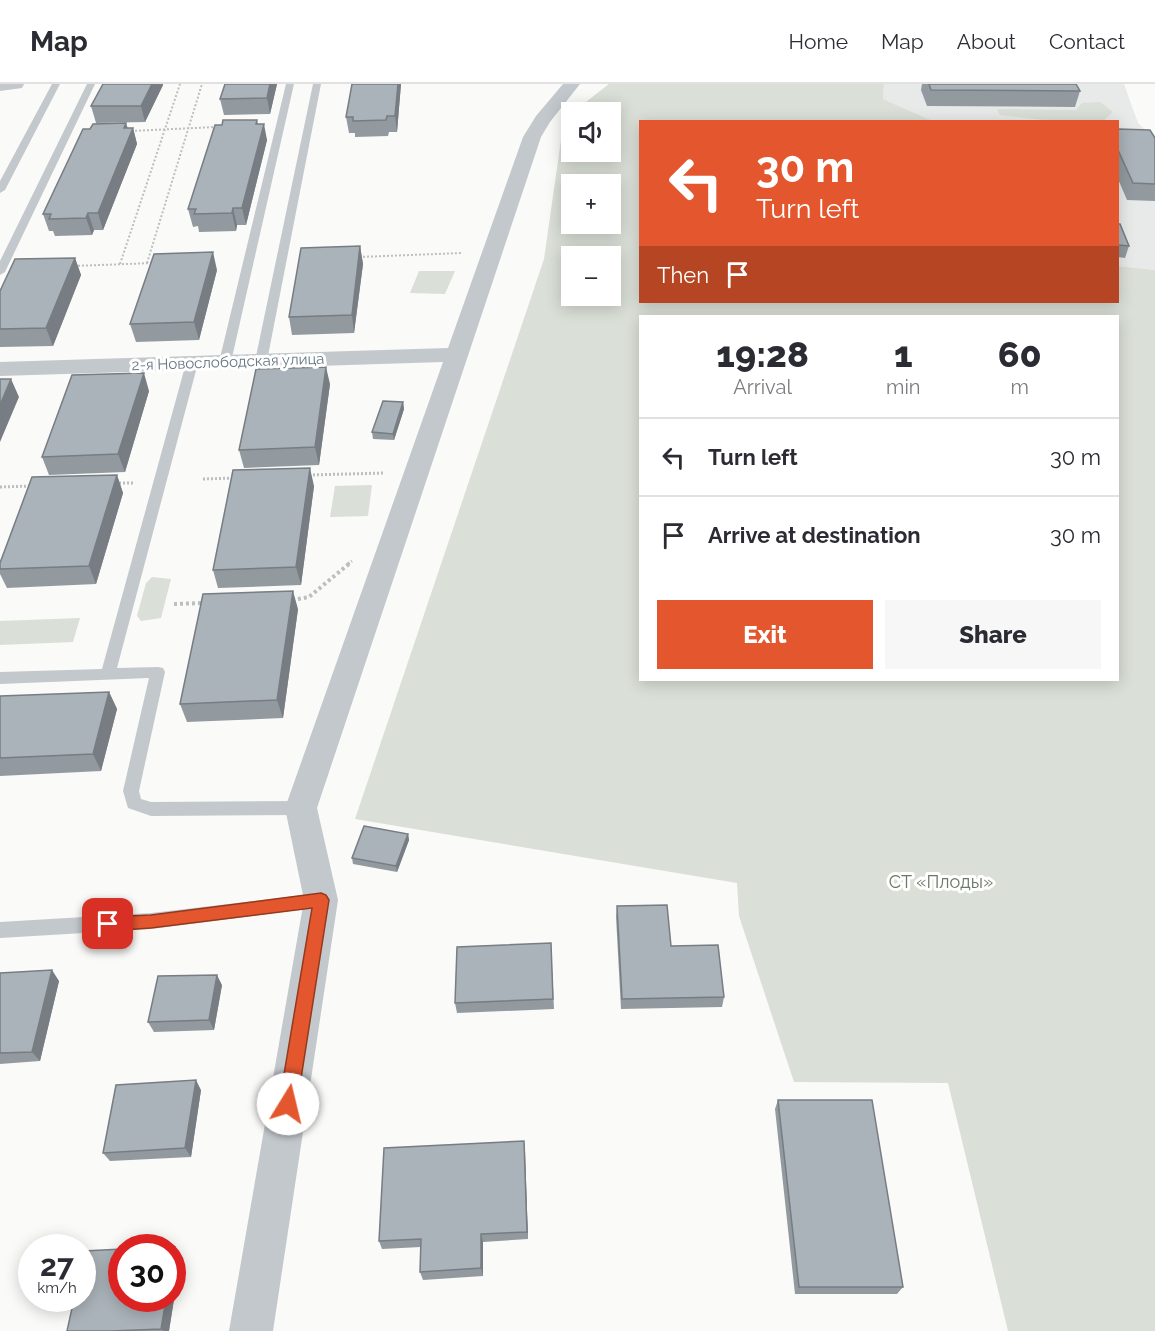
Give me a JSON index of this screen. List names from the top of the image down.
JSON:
{
  "streets": {
    "street": ["2-я Новослободская улица"]
  },
  "parks": ["СТ «Плоды»"],
  "page": {
    "header": "Map",
    "nav": [
      "Home",
      "Map",
      "About",
      "Contact"
    ],
    "map_buttons": ["+", "−"],
    "turn": ["30 m", "Turn left"],
    "then": "Then",
    "eta": [
      "19:28",
      "Arrival",
      "1",
      "min",
      "60",
      "m"
    ],
    "list": [
      {
        "name": "Turn left",
        "value": "30 m"
      },
      {
        "name": "Arrive at destination",
        "value": "30 m"
      }
    ],
    "buttons": ["Exit", "Share"],
    "speed": "27 km/h",
    "limit": "30"
  }
}
